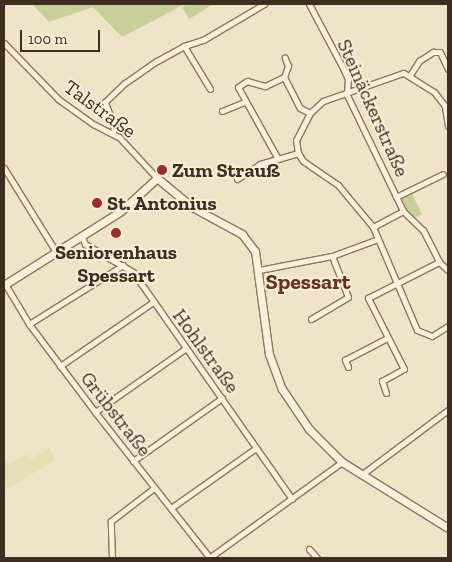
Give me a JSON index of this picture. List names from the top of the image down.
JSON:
{
  "streets": {
    "street": [
      "Steinäckerstraße",
      "Talstraße",
      "Hohlstraße",
      "Grübstraße"
    ]
  },
  "districts": ["Spessart"],
  "places": ["Zum Strauß", "St. Antonius", "Seniorenhaus Spessart"],
  "scale_bar": "100 m"
}
